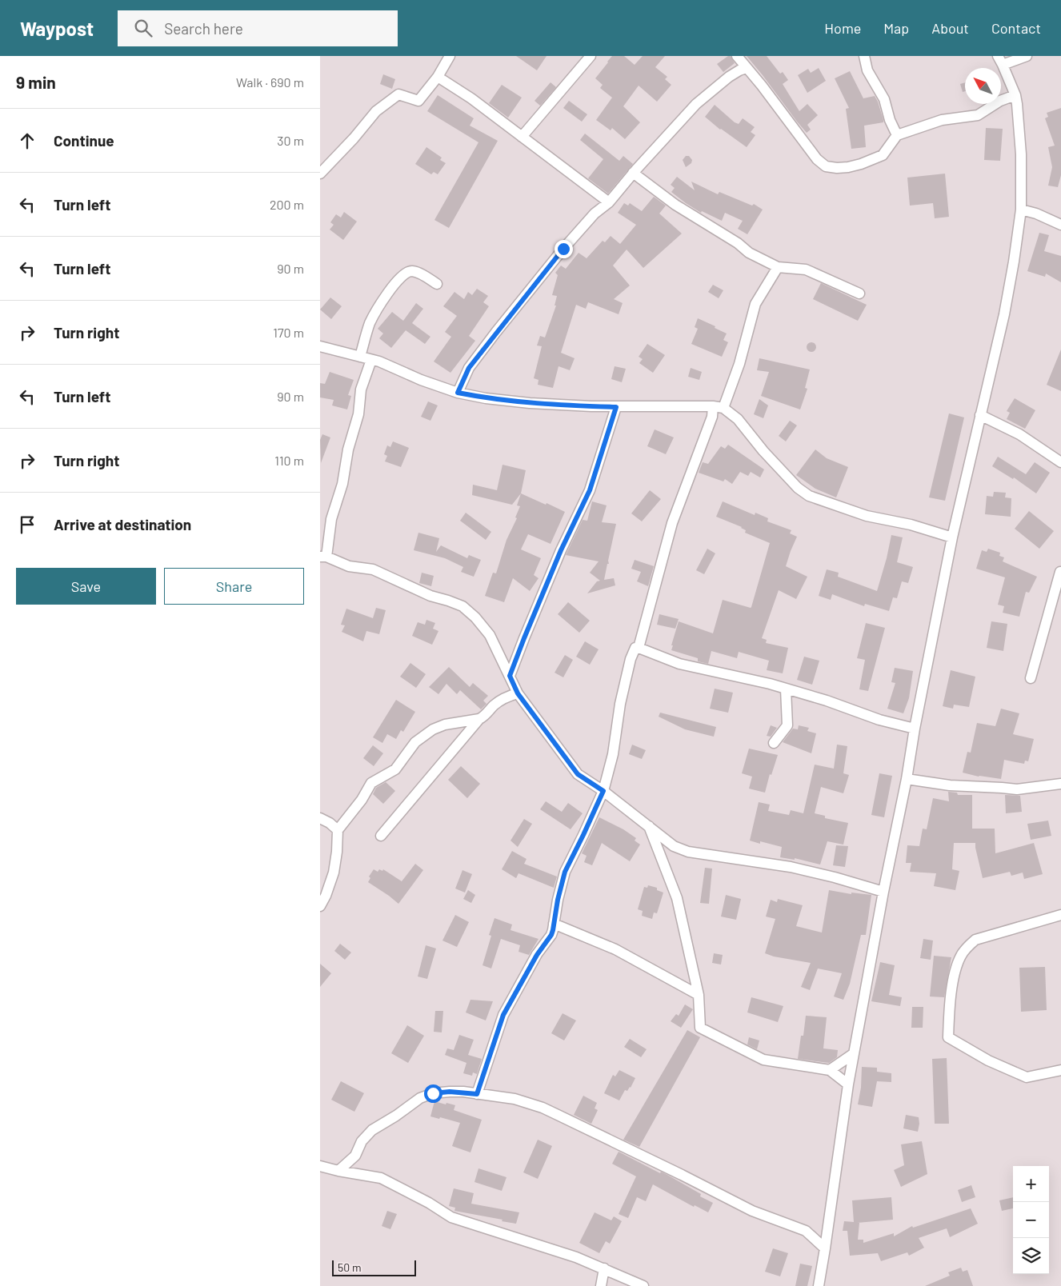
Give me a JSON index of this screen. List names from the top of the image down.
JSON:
{
  "scale_bar": "50 m",
  "north": "top left",
  "page": {
    "header": "Waypost",
    "search": "Search here",
    "nav": [
      "Home",
      "Map",
      "About",
      "Contact"
    ],
    "heading": ["9 min", "Walk · 690 m"],
    "list": [
      ["Continue", "30 m"],
      ["Turn left", "200 m"],
      ["Turn left", "90 m"],
      ["Turn right", "170 m"],
      ["Turn left", "90 m"],
      ["Turn right", "110 m"],
      "Arrive at destination"
    ],
    "buttons": ["Save", "Share"],
    "map_buttons": ["+", "−"],
    "scale": "50 m"
  }
}
